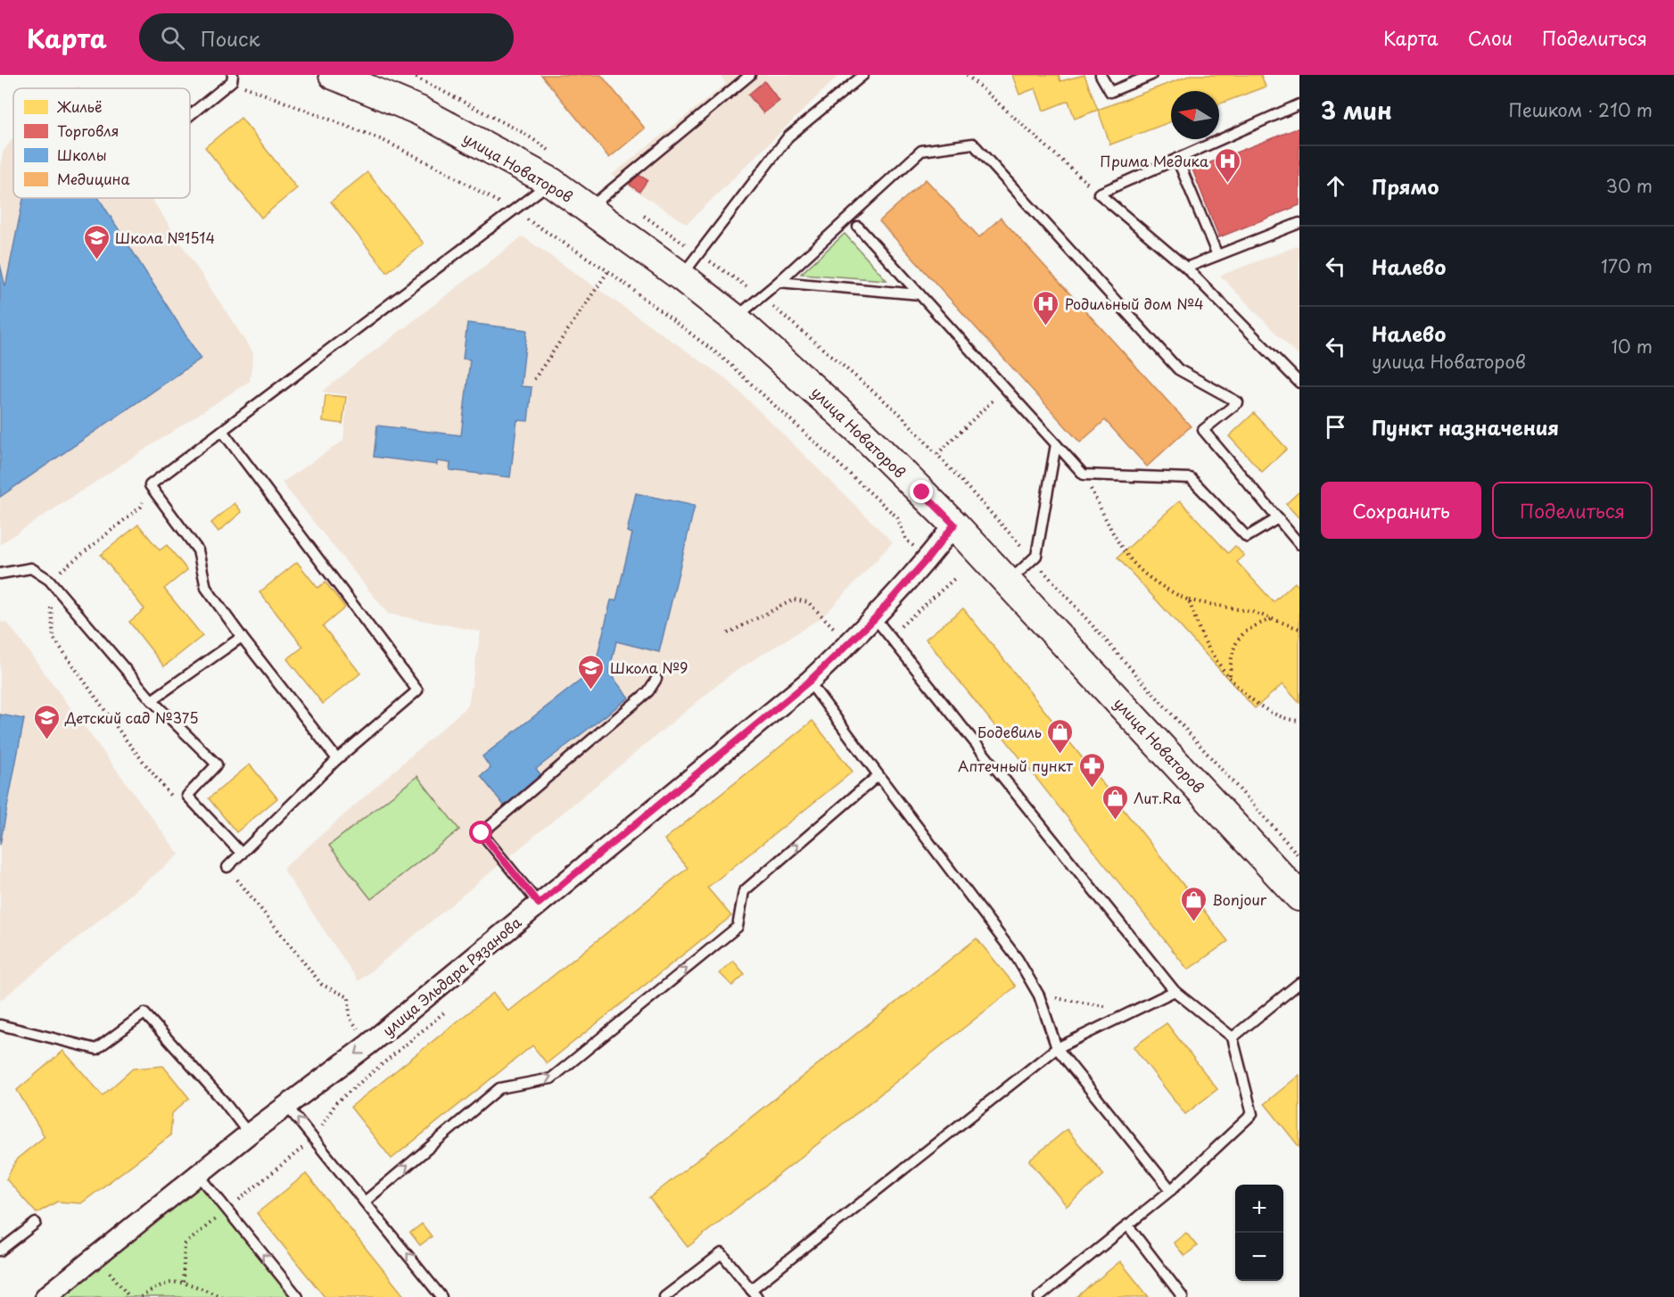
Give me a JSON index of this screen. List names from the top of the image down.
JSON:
{
  "streets": {
    "street": ["улица Новаторов", "улица Эльдара Рязанова"]
  },
  "crossings": [
    ["улица Новаторов", "улица Эльдара Рязанова"]
  ],
  "places": {
    "hospital": ["Прима Медика", "Родильный дом №4"],
    "school or university": ["Школа №1514", "Школа №9", "Детский сад №375"],
    "shop": ["Бодевиль", "Лит.Ra", "Bonjour"],
    "pharmacy": ["Аптечный пункт"]
  },
  "legend": [
    "Жильё",
    "Торговля",
    "Школы",
    "Медицина"
  ],
  "north": "left",
  "page": {
    "header": "Карта",
    "search": "Поиск",
    "nav": ["Карта", "Слои", "Поделиться"],
    "heading": ["3 мин", "Пешком · 210 m"],
    "list": [
      ["Прямо", "30 m"],
      ["Налево", "170 m"],
      ["Налево", "улица Новаторов", "10 m"],
      "Пункт назначения"
    ],
    "buttons": ["Сохранить", "Поделиться"],
    "map_buttons": ["+", "−"]
  }
}
